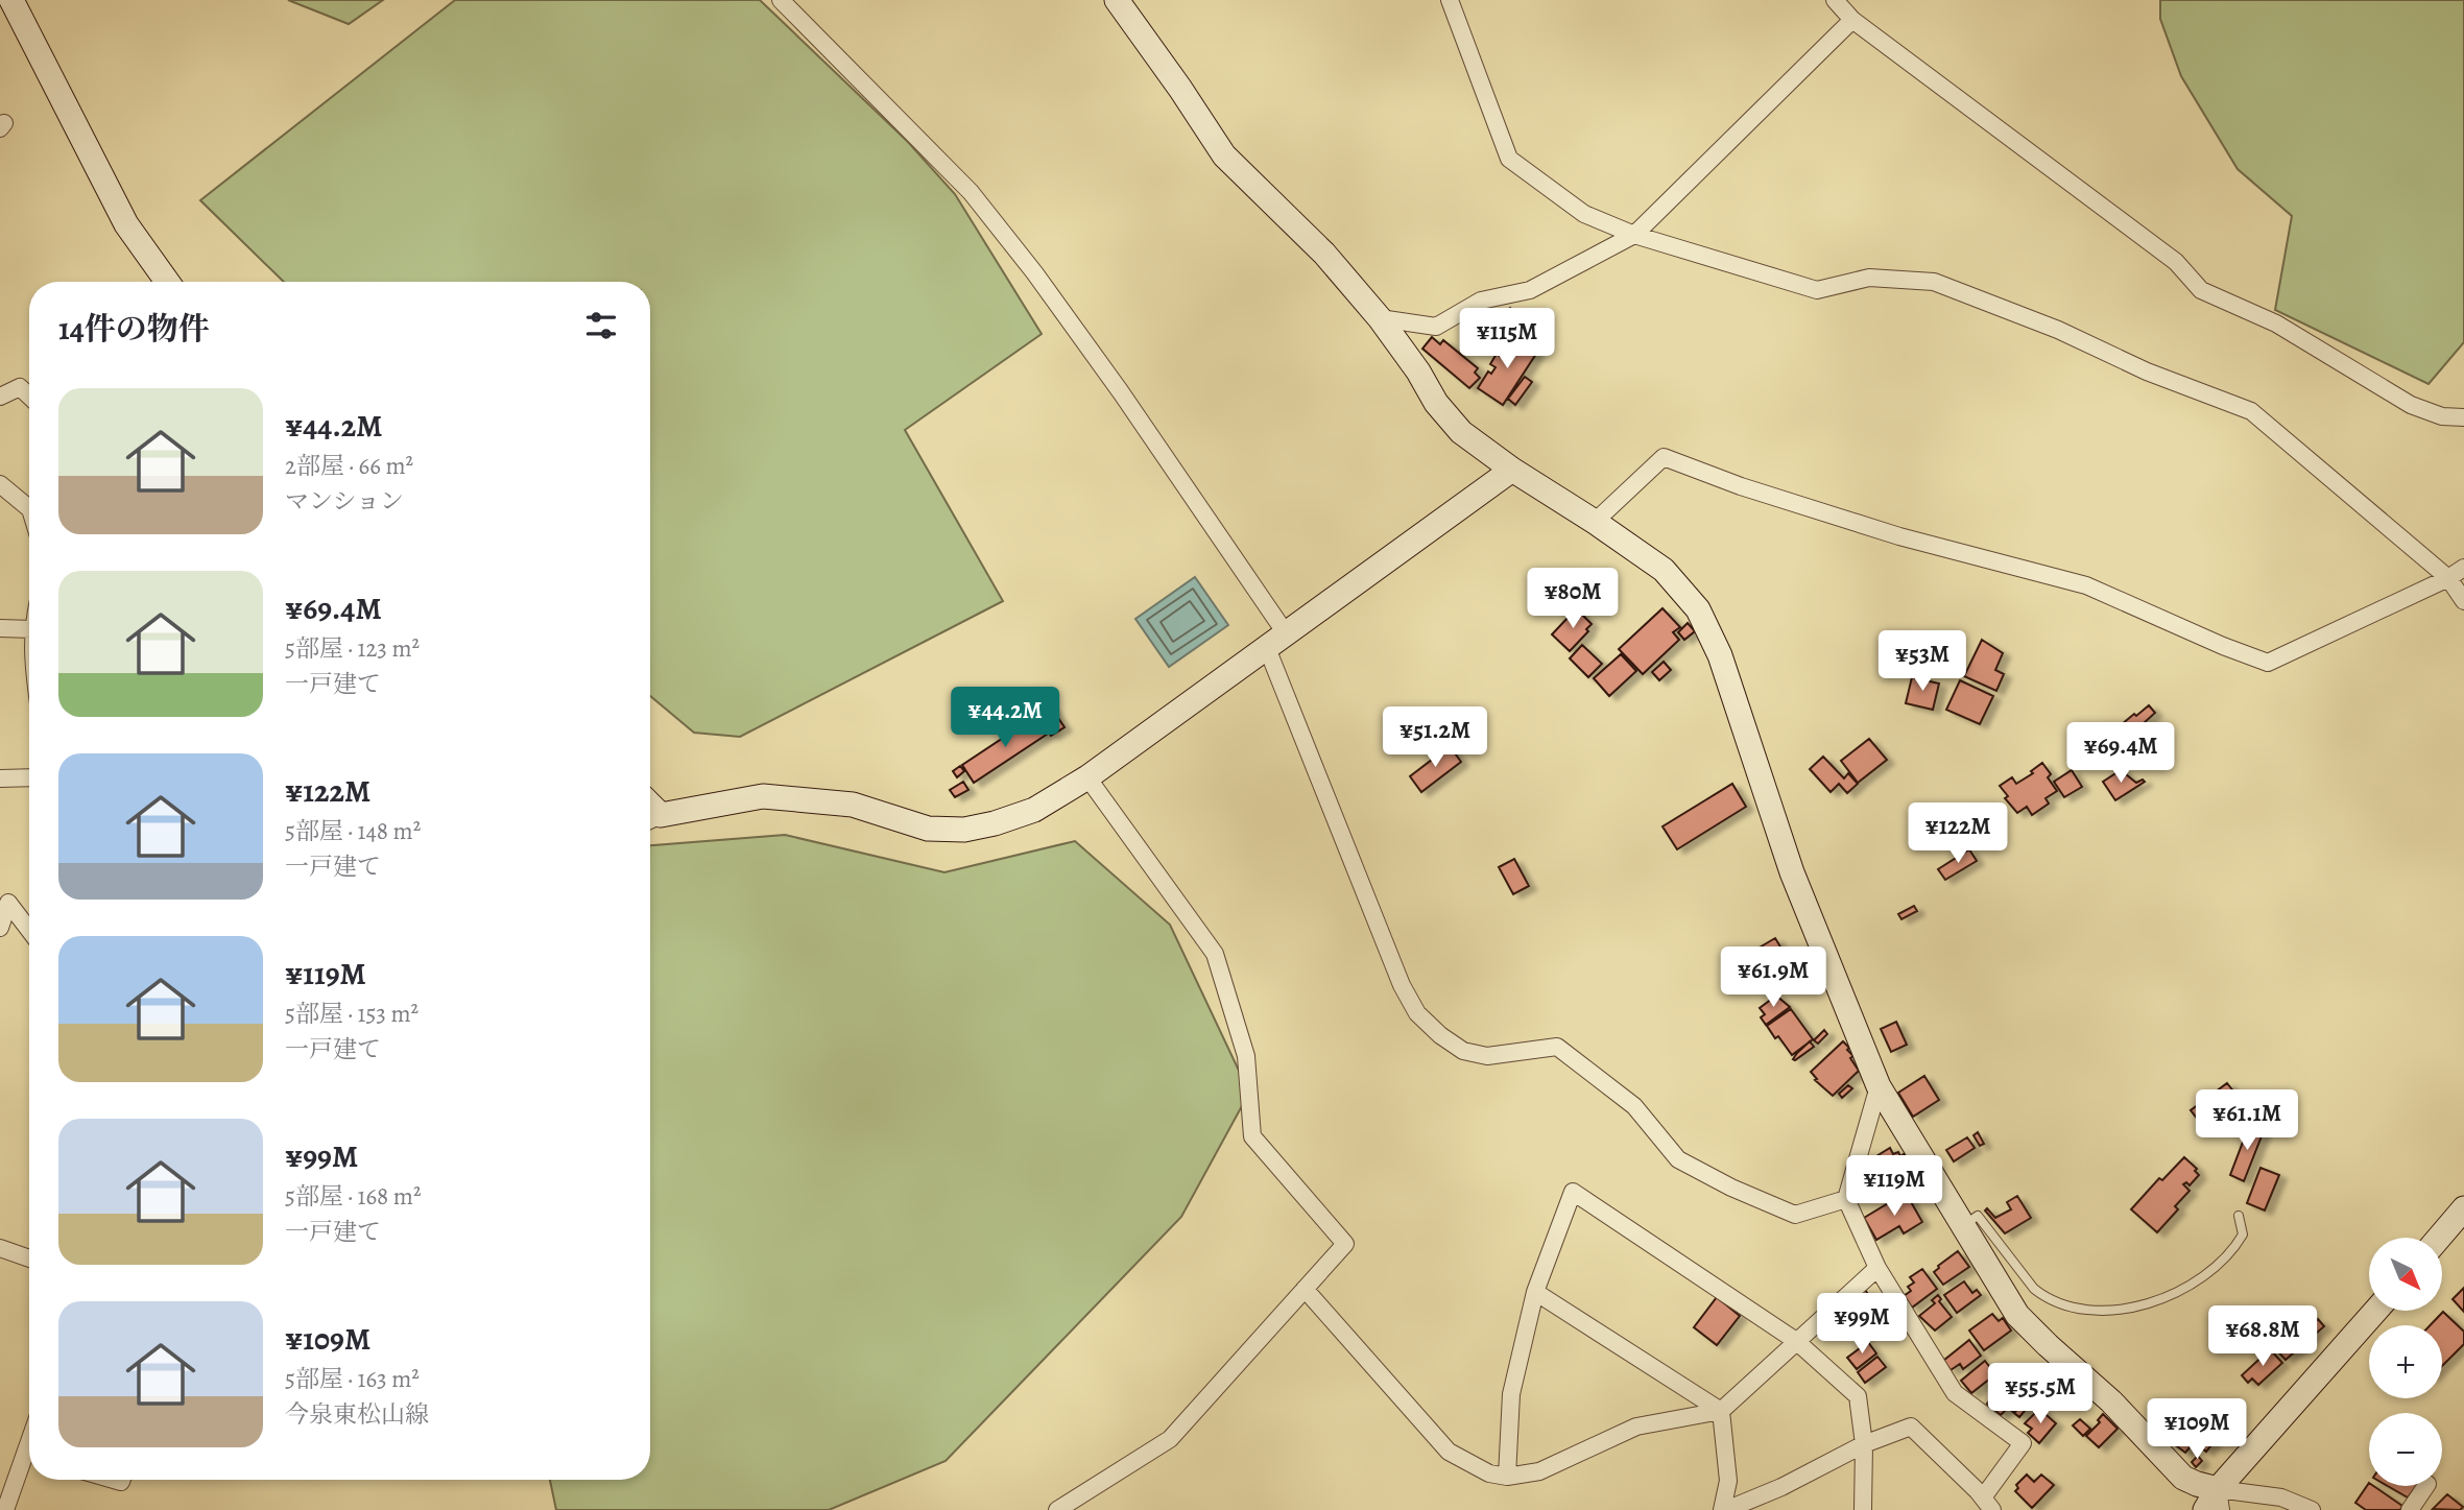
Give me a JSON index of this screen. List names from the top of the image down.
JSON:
{
  "north": "bottom right",
  "page": {
    "heading": "14件の物件",
    "price": [
      "¥115M",
      "¥80M",
      "¥53M",
      "¥44.2M",
      "¥51.2M",
      "¥69.4M",
      "¥122M",
      "¥61.9M",
      "¥61.1M",
      "¥119M",
      "¥99M",
      "¥68.8M",
      "¥55.5M",
      "¥109M"
    ],
    "list": [
      {
        "name": "¥44.2M",
        "note": "2部屋 · 66 m² · マンション"
      },
      {
        "name": "¥69.4M",
        "note": "5部屋 · 123 m² · 一戸建て"
      },
      {
        "name": "¥122M",
        "note": "5部屋 · 148 m² · 一戸建て"
      },
      {
        "name": "¥119M",
        "note": "5部屋 · 153 m² · 一戸建て"
      },
      {
        "name": "¥99M",
        "note": "5部屋 · 168 m² · 一戸建て"
      },
      {
        "name": "¥109M",
        "note": "5部屋 · 163 m² · 今泉東松山線"
      }
    ],
    "map_buttons": ["+", "−"]
  }
}
